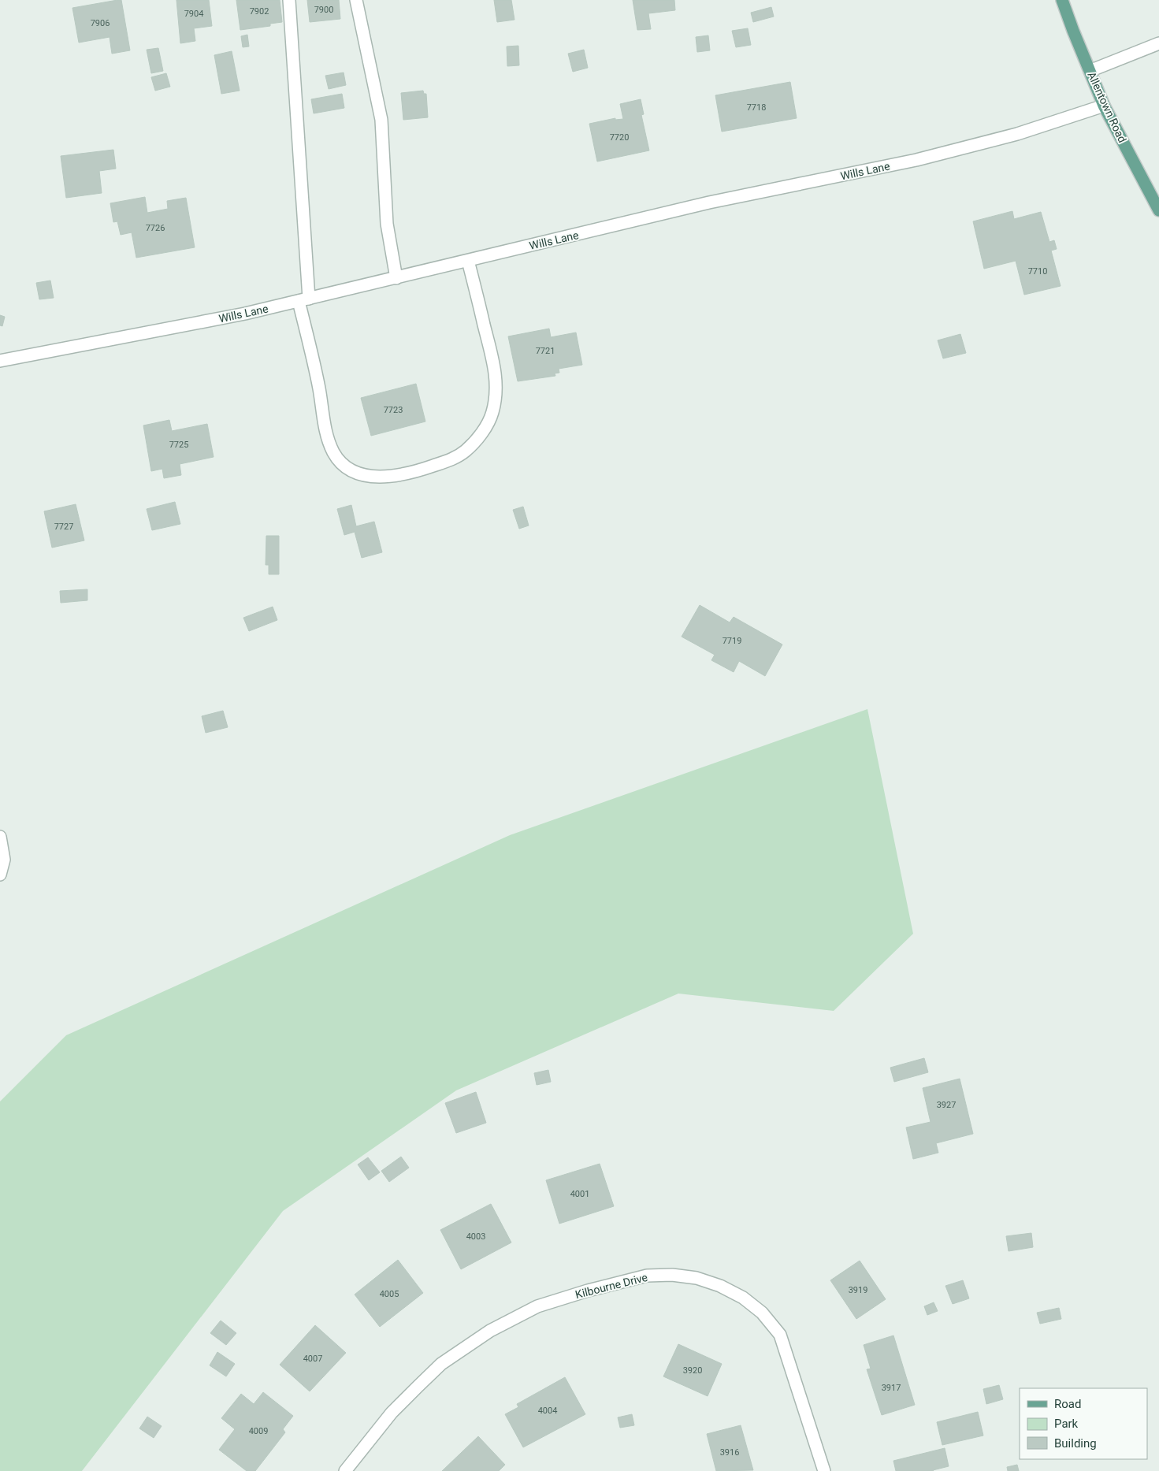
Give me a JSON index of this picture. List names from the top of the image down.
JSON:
{
  "streets": {
    "main road": ["Allentown Road"],
    "street": ["Wills Lane", "Kilbourne Drive"]
  },
  "crossings": [
    ["Allentown Road", "Wills Lane"]
  ],
  "house_numbers": [
    "7900",
    "7902",
    "7904",
    "7906",
    "7718",
    "7720",
    "7726",
    "7710",
    "7721",
    "7723",
    "7725",
    "7727",
    "7719",
    "3927",
    "4001",
    "4003",
    "3919",
    "4005",
    "4007",
    "3920",
    "3917",
    "4004",
    "4009",
    "3916"
  ],
  "legend": ["Road", "Park", "Building"]
}
